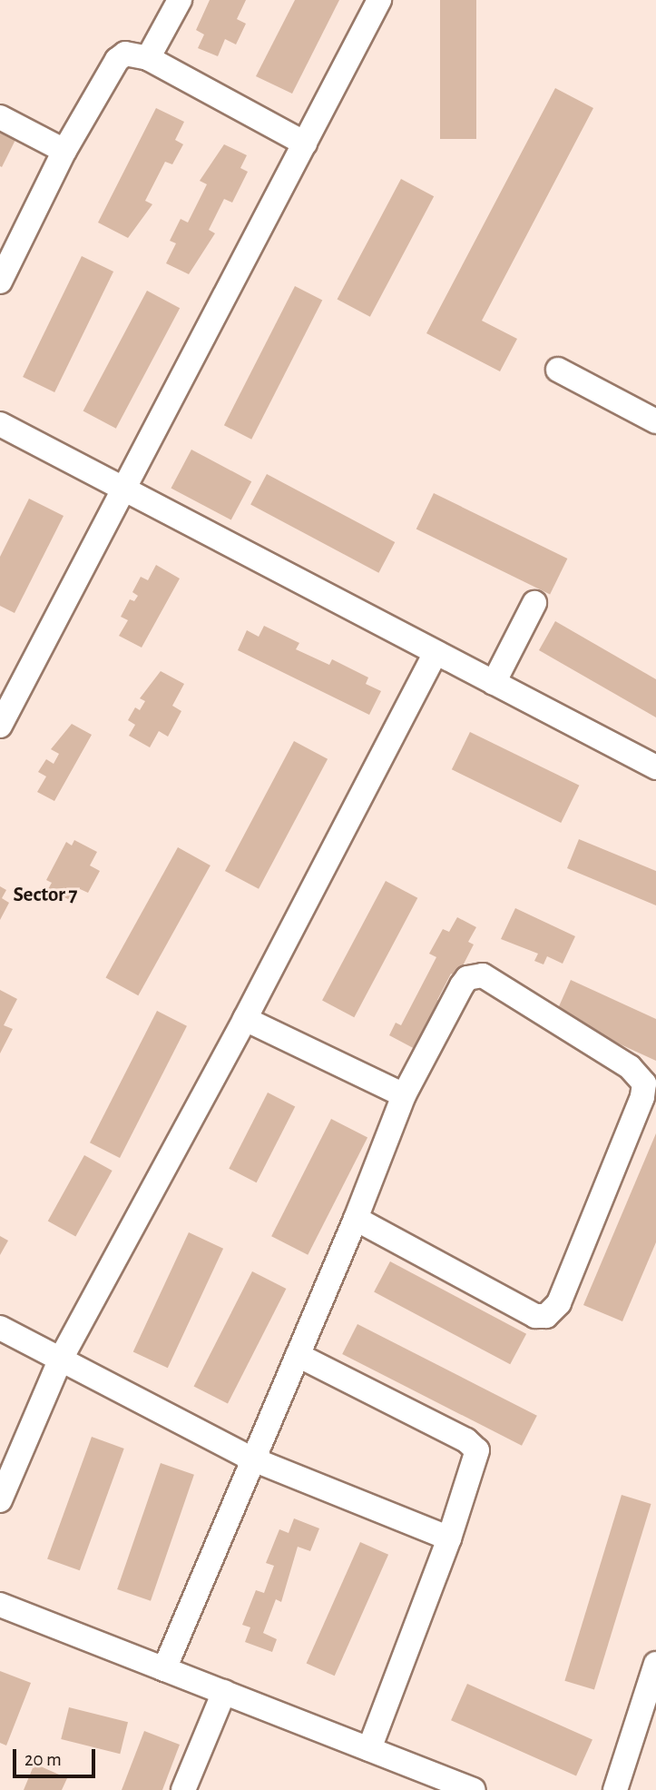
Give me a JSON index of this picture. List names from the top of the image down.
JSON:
{
  "districts": ["Sector 7"],
  "scale_bar": "20 m"
}
